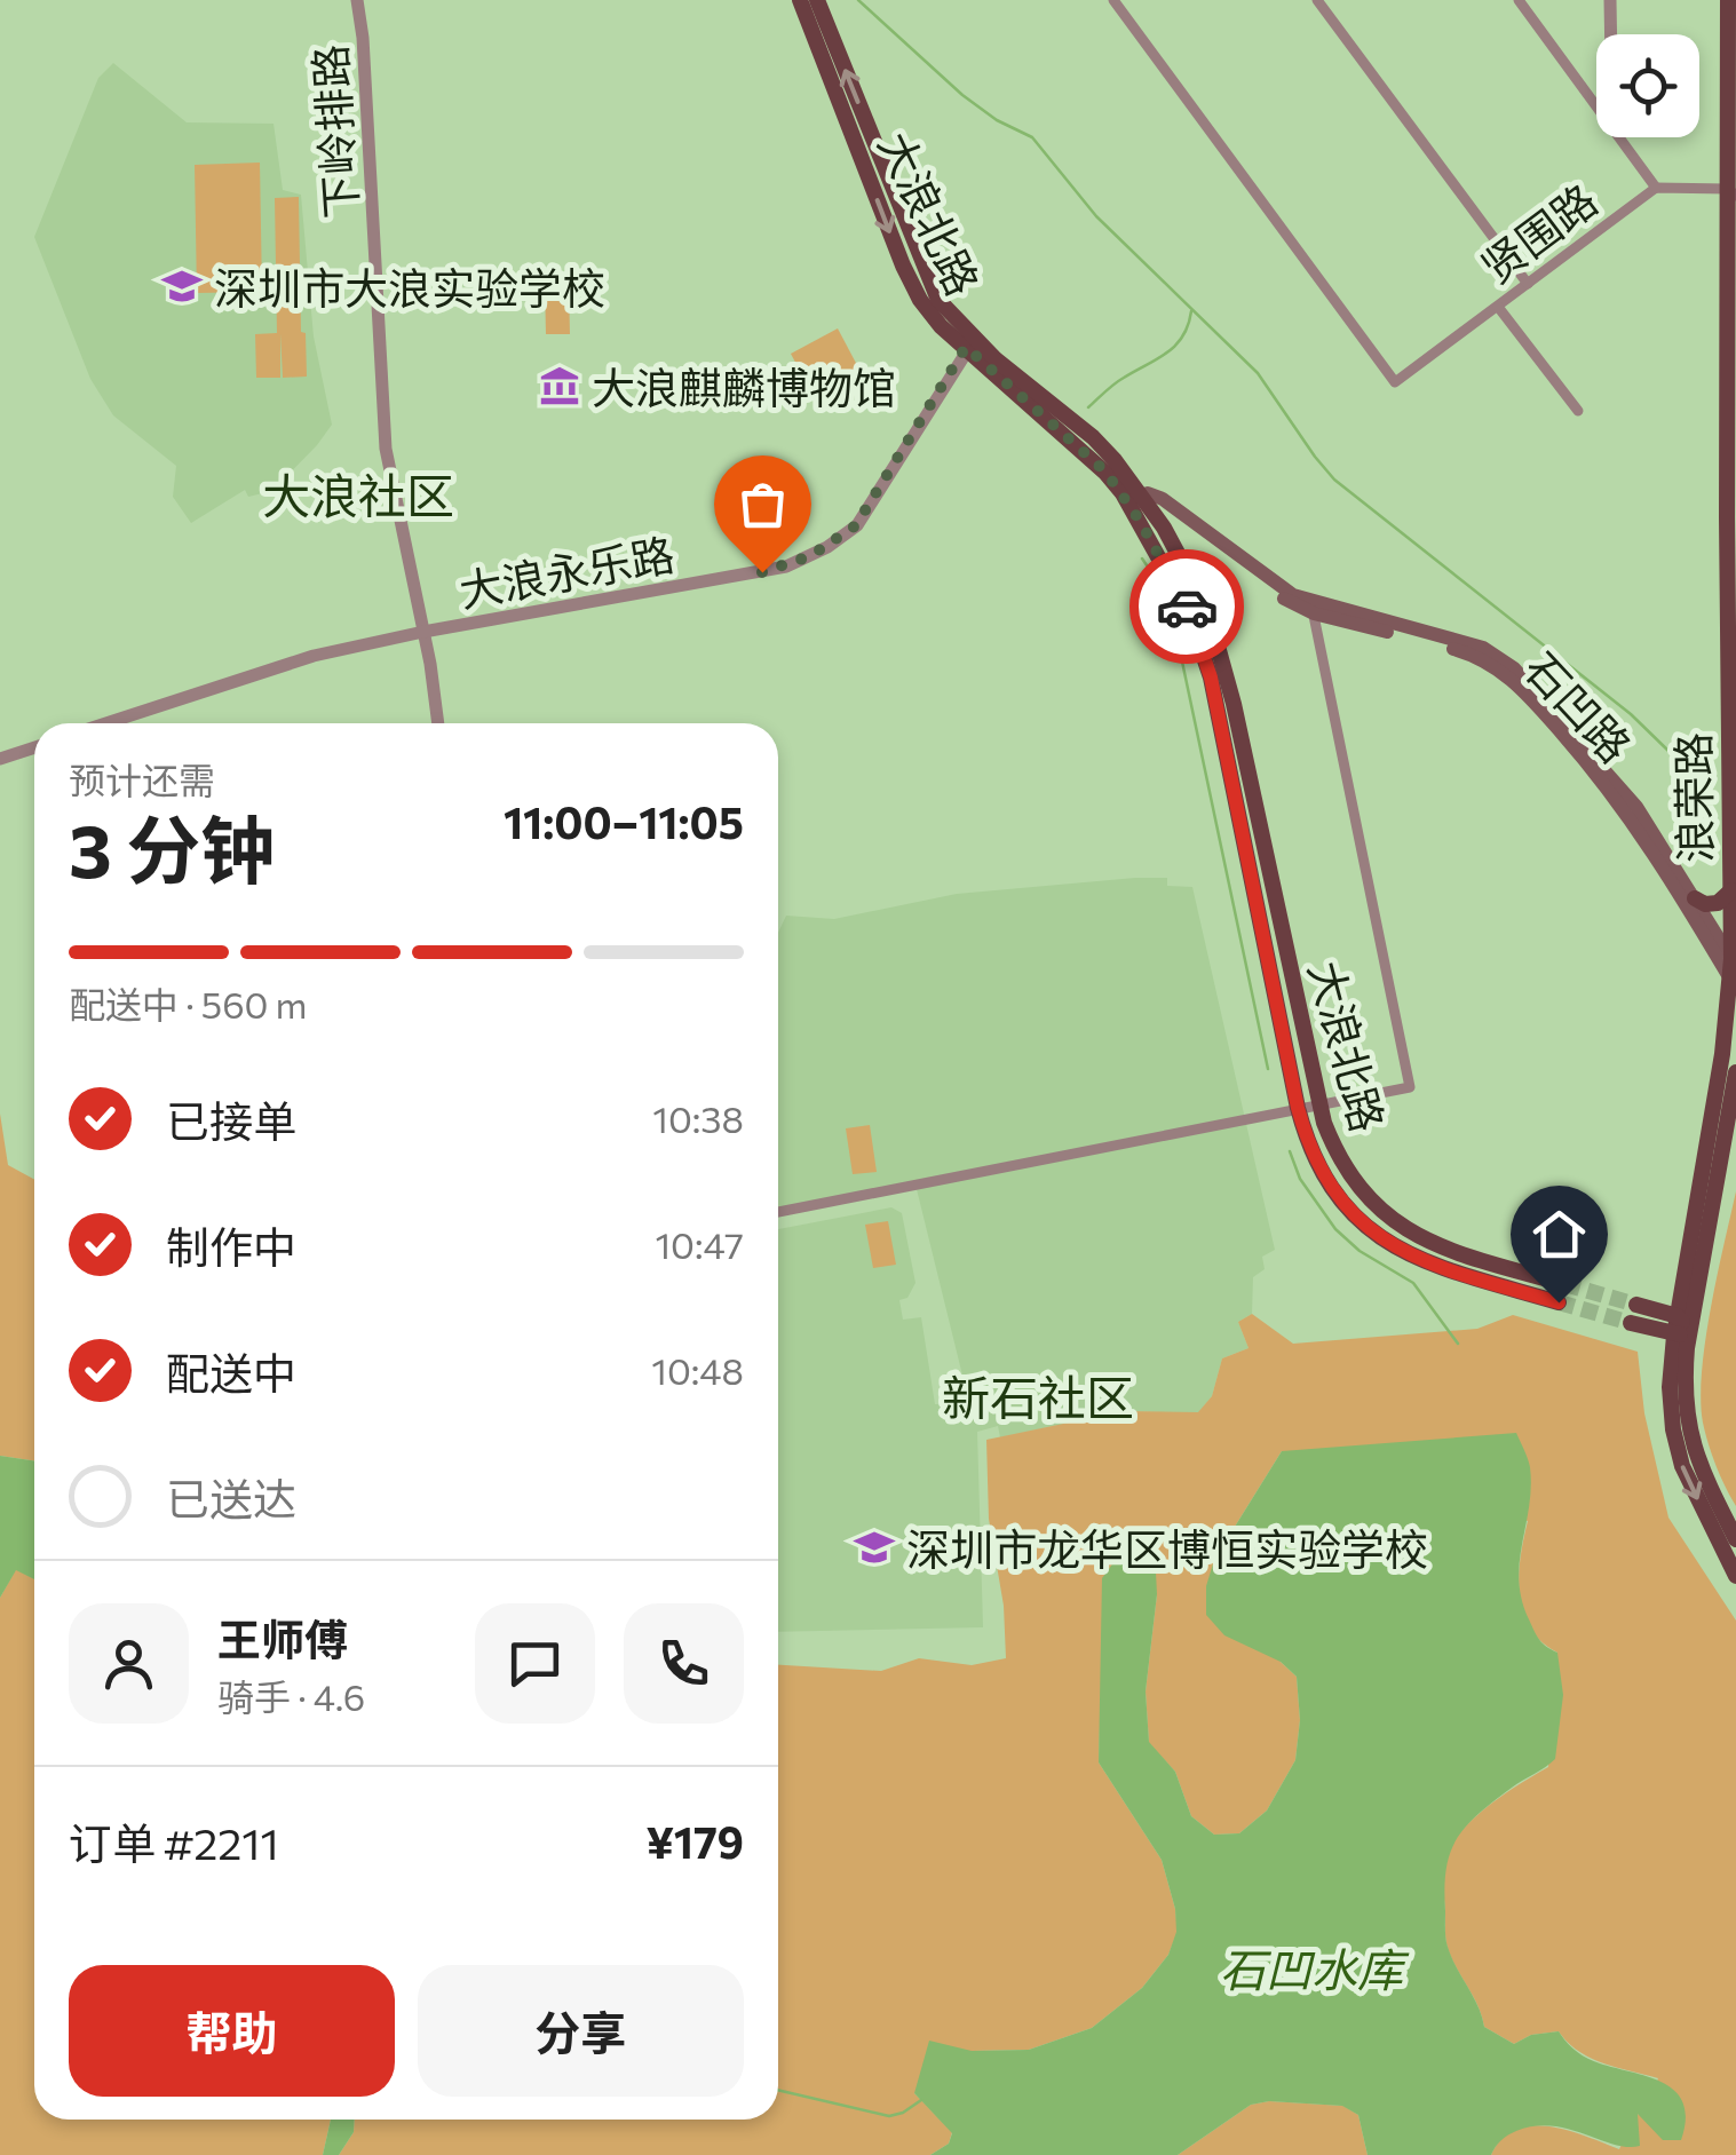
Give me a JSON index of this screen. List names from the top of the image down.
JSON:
{
  "streets": {
    "main road": ["大浪北路", "石凹路", "浪荣路"],
    "street": ["下岭排路", "贤围路", "大浪永乐路"]
  },
  "crossings": [
    ["下岭排路", "大浪永乐路"],
    ["大浪北路", "大浪永乐路"],
    ["大浪北路", "石凹路"],
    ["贤围路", "浪荣路"],
    ["石凹路", "浪荣路"]
  ],
  "districts": ["大浪社区", "新石社区"],
  "water": ["石凹水库"],
  "places": {
    "school or university": ["深圳市大浪实验学校", "深圳市龙华区博恒实验学校"],
    "museum": ["大浪麒麟博物馆"]
  },
  "page": {
    "heading": ["3 分钟", "预计还需", "11:00–11:05"],
    "panel": [
      "王师傅",
      "骑手 · 4.6",
      "订单 #2211",
      "¥179"
    ],
    "bar": "配送中 · 560 m",
    "list": [
      ["已接单", "10:38"],
      ["制作中", "10:47"],
      ["配送中", "10:48"],
      "已送达"
    ],
    "buttons": ["帮助", "分享"]
  }
}
